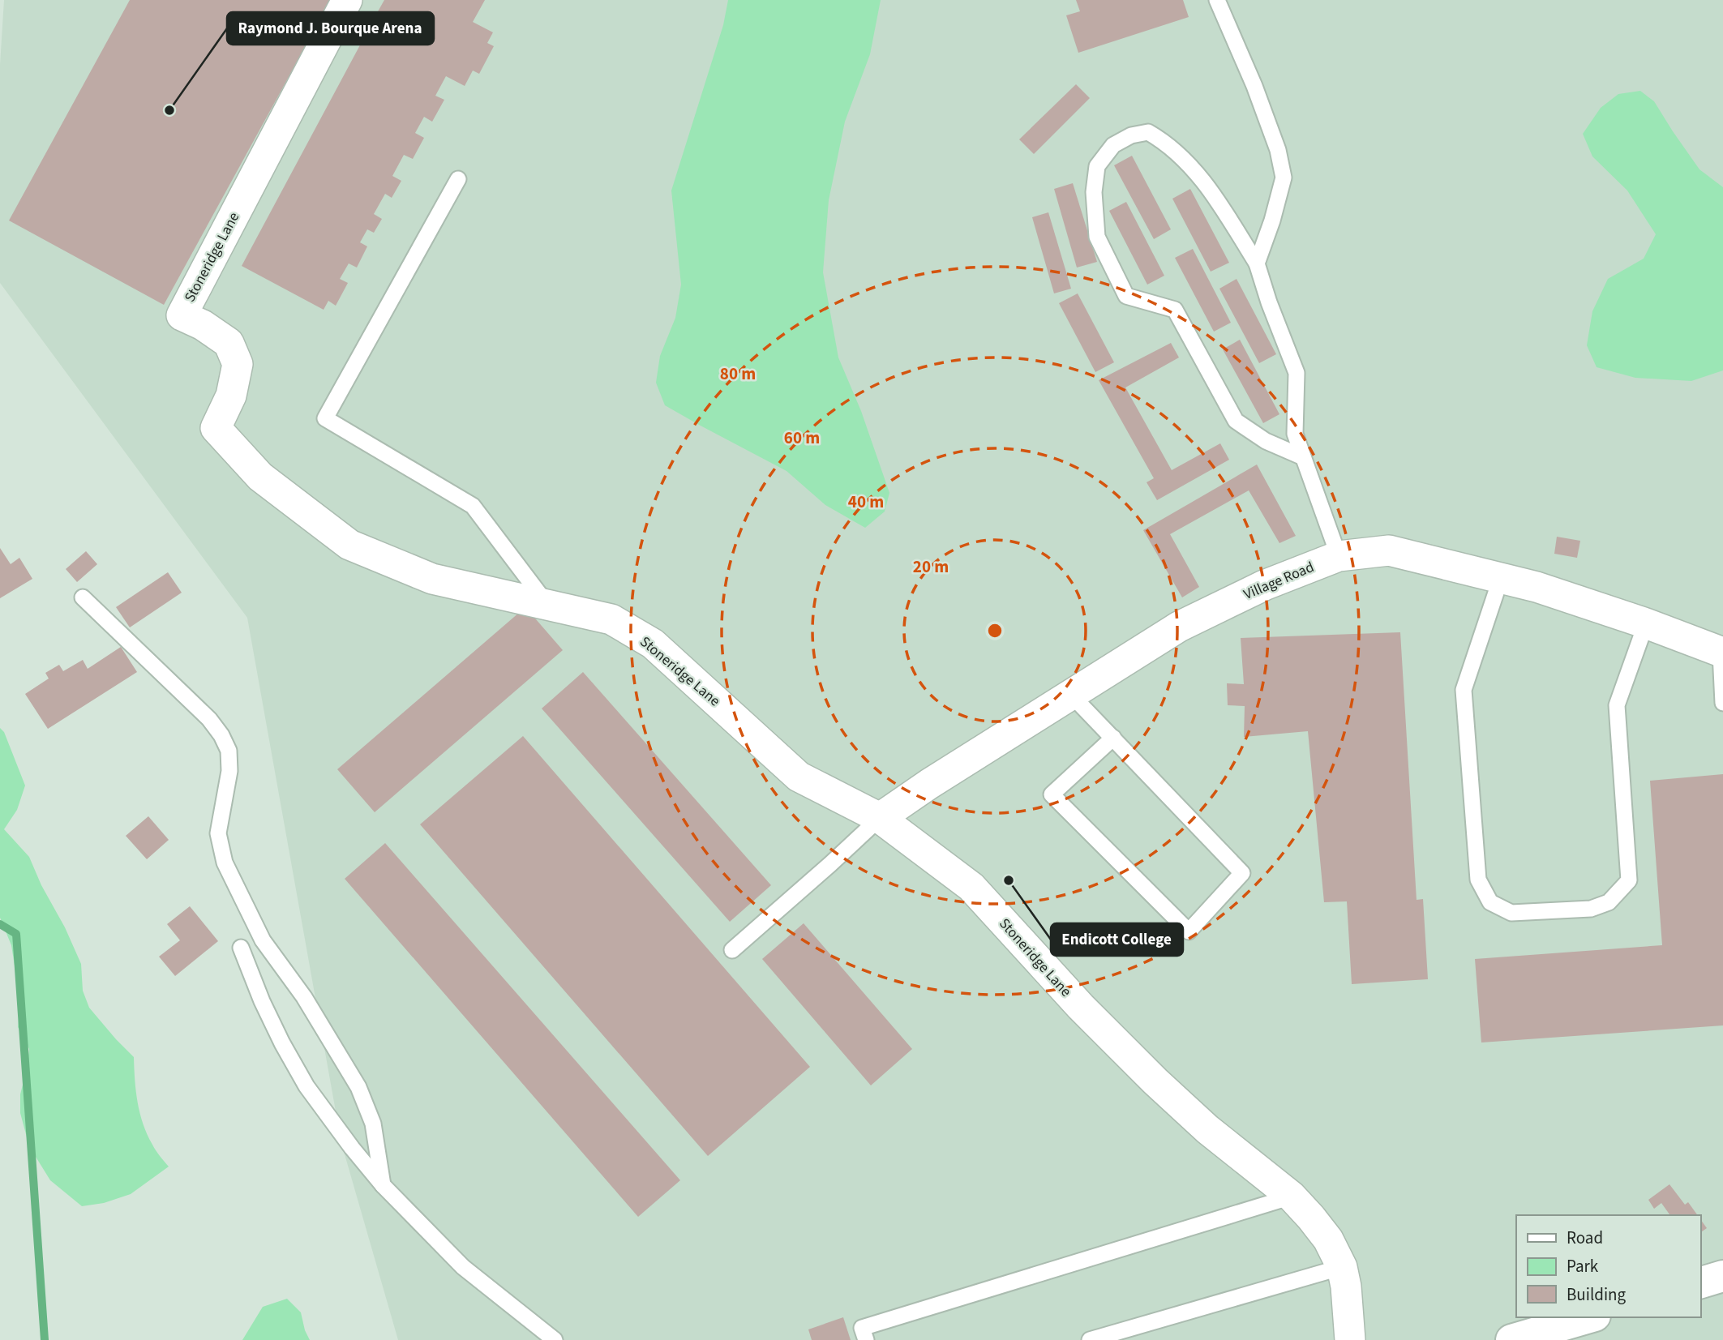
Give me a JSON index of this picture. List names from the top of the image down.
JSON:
{
  "streets": {
    "street": ["Stoneridge Lane", "Village Road"]
  },
  "crossings": [
    ["Stoneridge Lane", "Village Road"]
  ],
  "places": ["Raymond J. Bourque Arena", "Endicott College"],
  "legend": ["Road", "Park", "Building"],
  "rings": [
    "80 m",
    "60 m",
    "40 m",
    "20 m"
  ]
}
